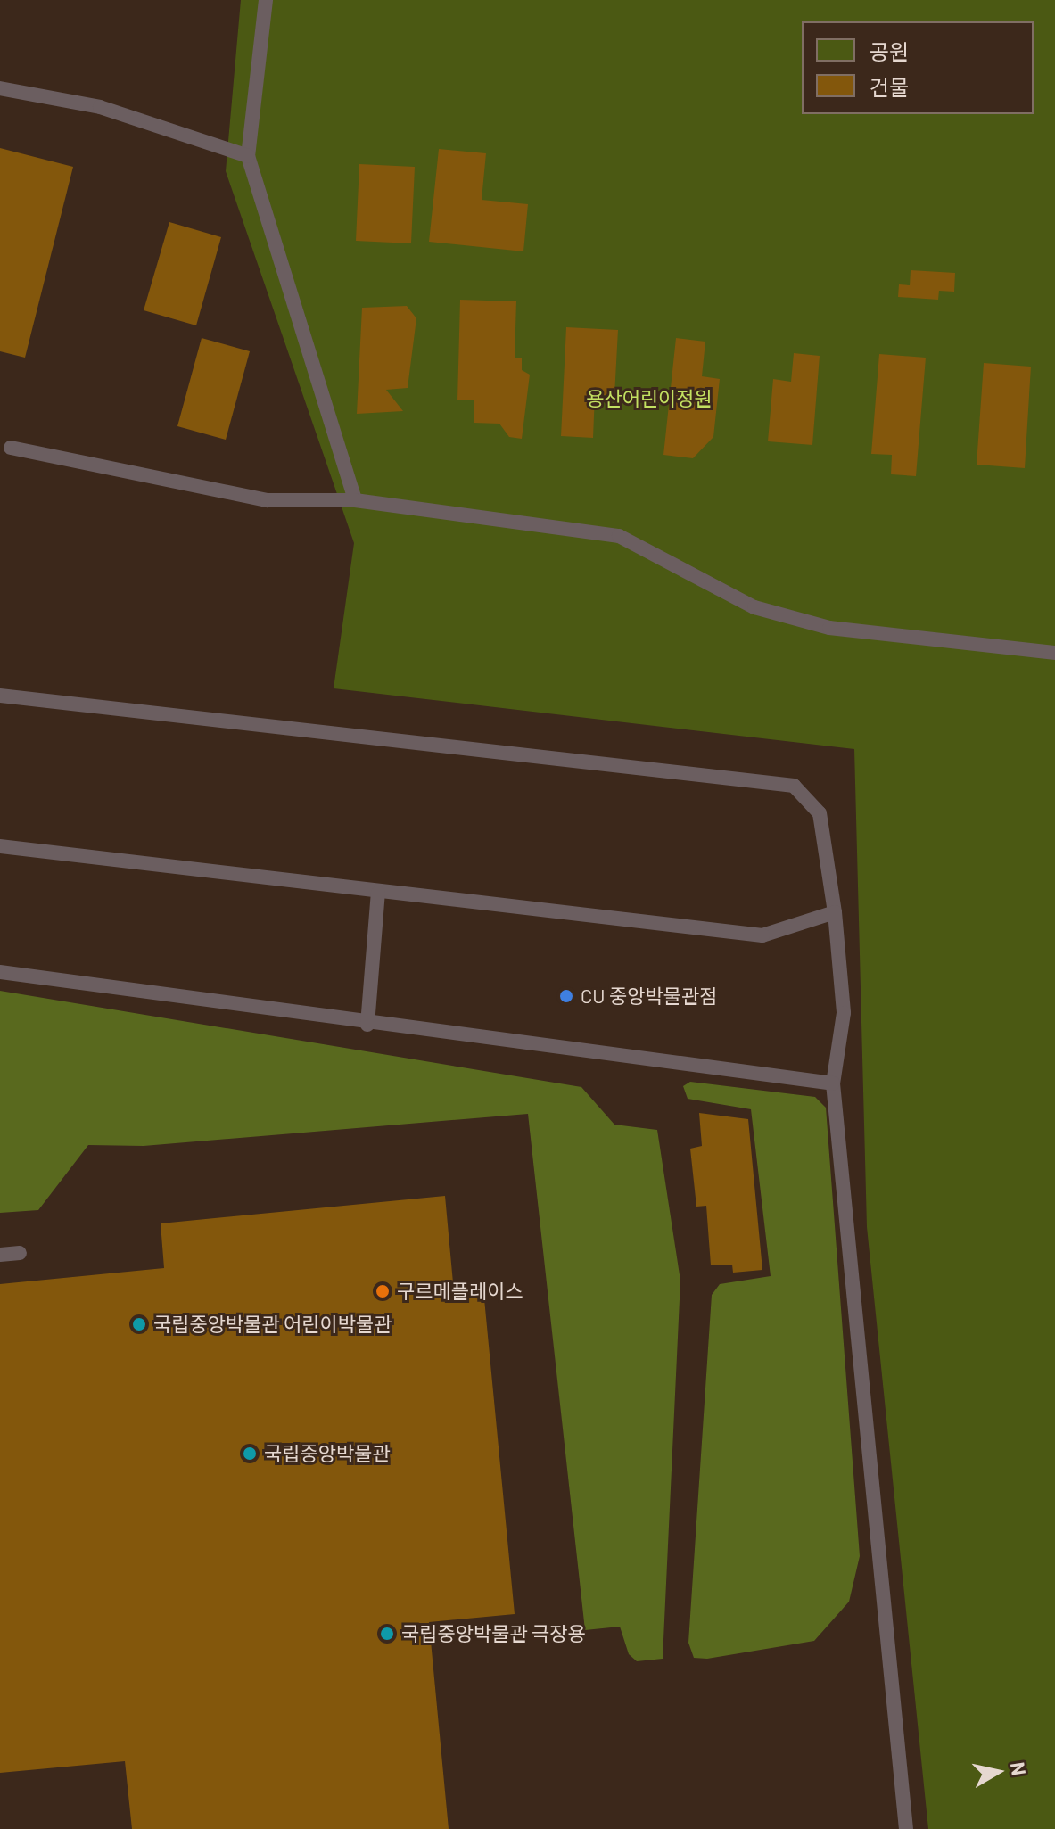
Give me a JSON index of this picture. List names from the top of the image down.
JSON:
{
  "parks": ["용산어린이정원"],
  "places": [
    "CU 중앙박물관점",
    "구르메플레이스",
    "국립중앙박물관 어린이박물관",
    "국립중앙박물관",
    "국립중앙박물관 극장용"
  ],
  "legend": ["공원", "건물"],
  "north": "right"
}
